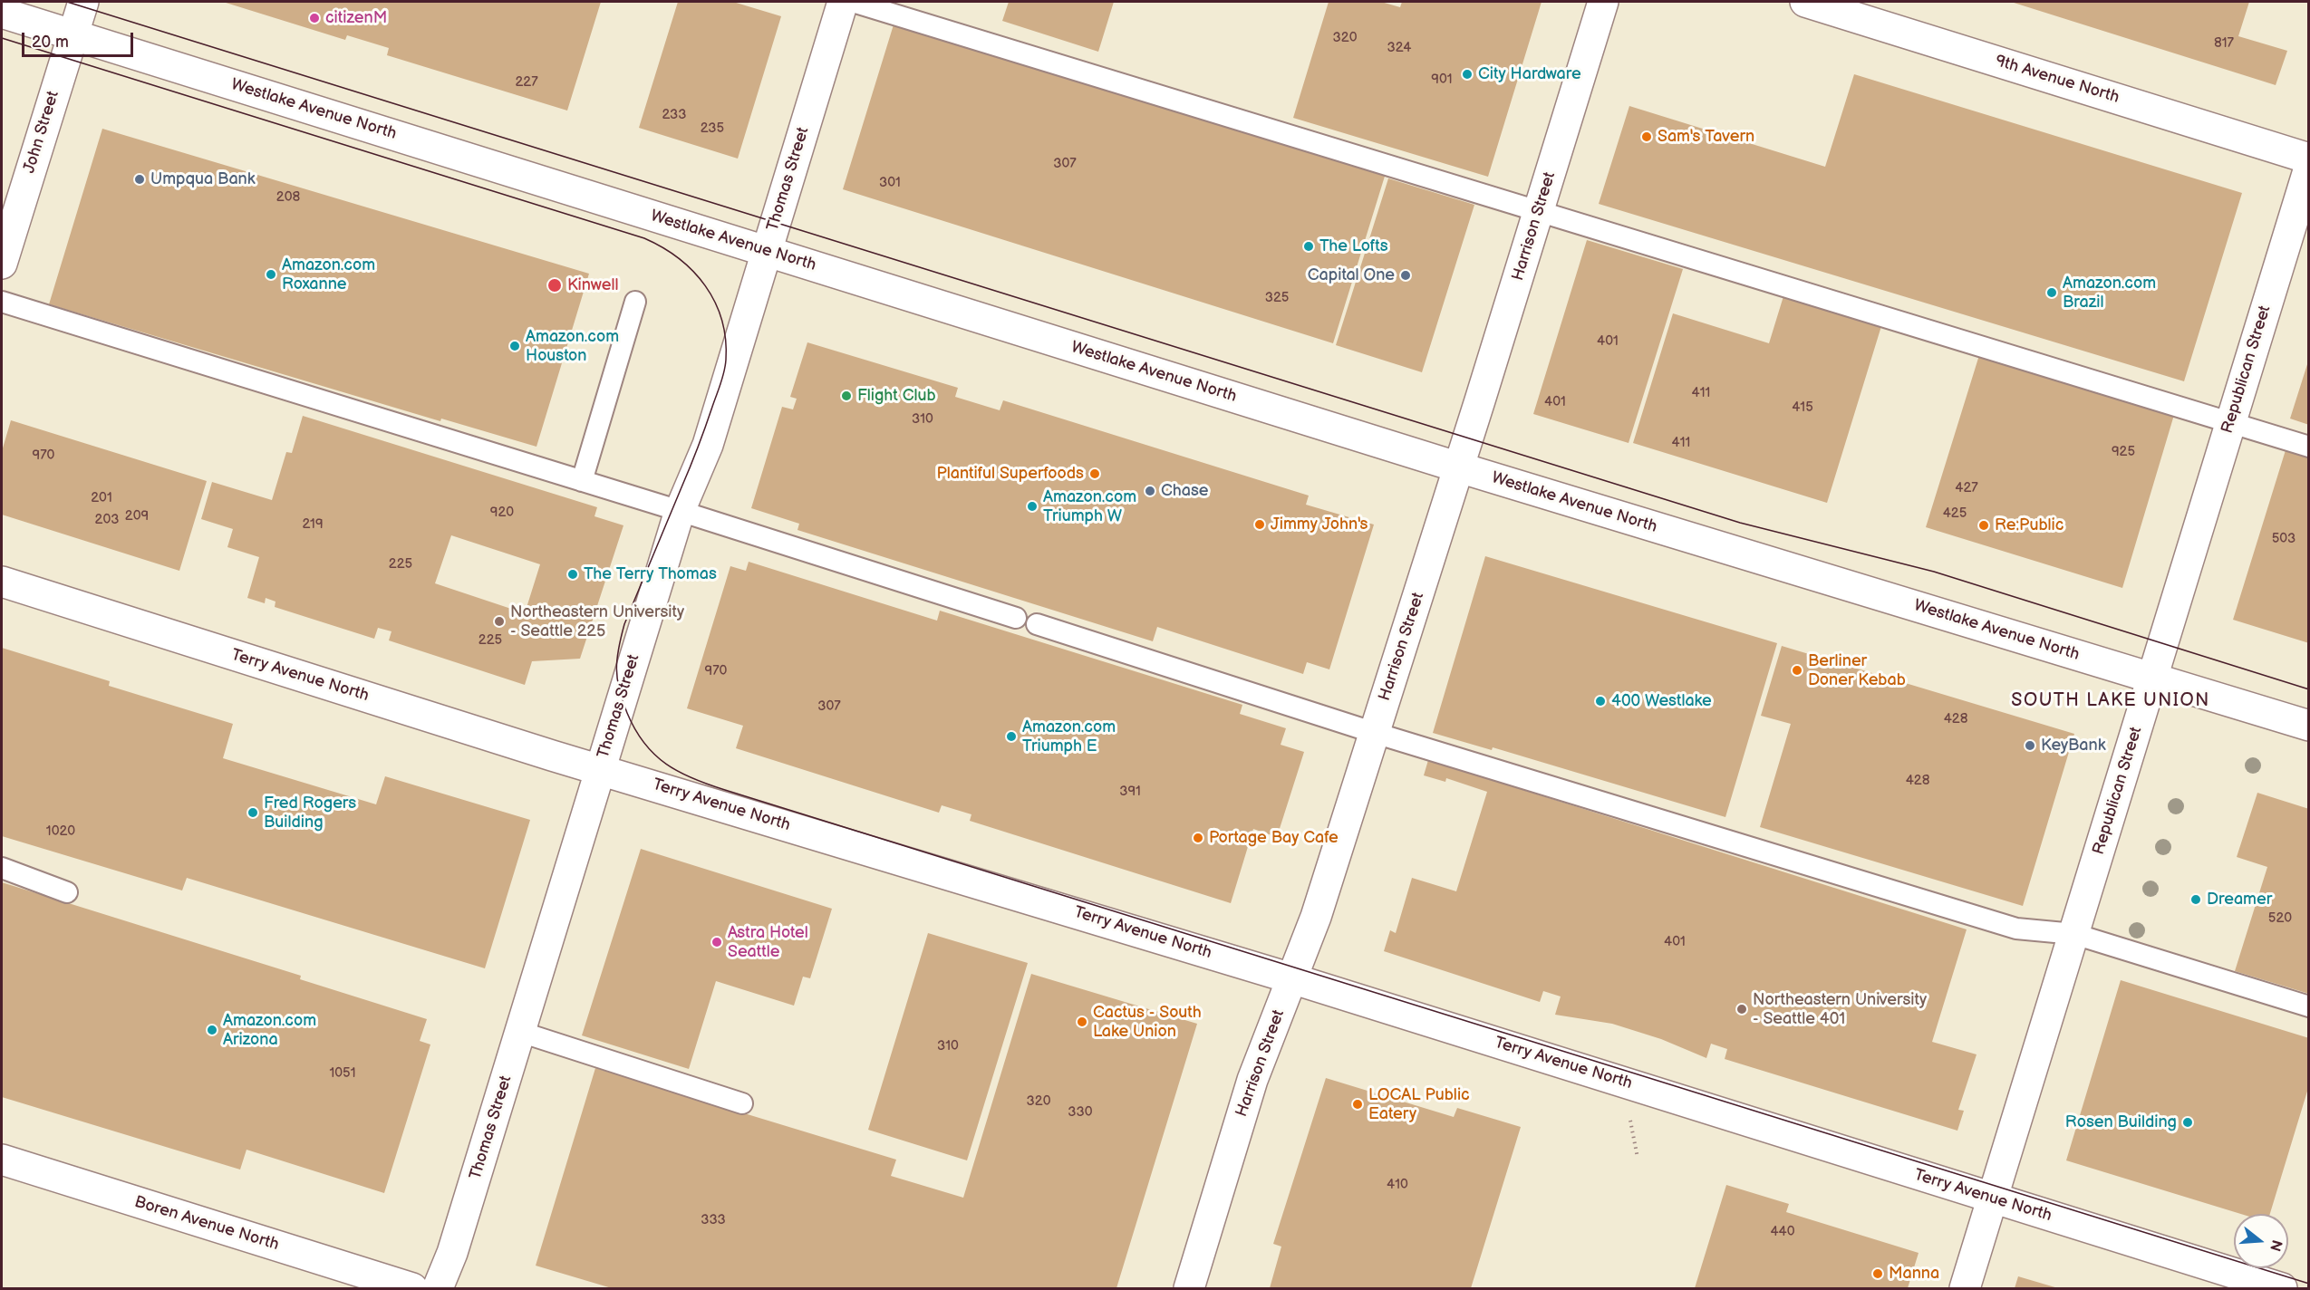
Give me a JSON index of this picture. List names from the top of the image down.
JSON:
{
  "streets": {
    "street": [
      "9th Avenue North",
      "Westlake Avenue North",
      "John Street",
      "Thomas Street",
      "Harrison Street",
      "Republican Street",
      "Terry Avenue North",
      "Boren Avenue North"
    ]
  },
  "crossings": [
    ["Westlake Avenue North", "John Street"],
    ["Westlake Avenue North", "Thomas Street"],
    ["Westlake Avenue North", "Harrison Street"],
    ["Westlake Avenue North", "Republican Street"],
    ["Thomas Street", "Terry Avenue North"],
    ["Harrison Street", "Terry Avenue North"],
    ["Republican Street", "Terry Avenue North"]
  ],
  "districts": ["SOUTH LAKE UNION"],
  "places": [
    "citizenM",
    "City Hardware",
    "Sam's Tavern",
    "Umpqua Bank",
    "The Lofts",
    "Amazon.com Roxanne",
    "Capital One",
    "Kinwell",
    "Amazon.com Brazil",
    "Amazon.com Houston",
    "Flight Club",
    "Plantiful Superfoods",
    "Chase",
    "Amazon.com Triumph W",
    "Jimmy John's",
    "Re:Public",
    "The Terry Thomas",
    "Northeastern University - Seattle 225",
    "Berliner Doner Kebab",
    "400 Westlake",
    "Amazon.com Triumph E",
    "KeyBank",
    "Fred Rogers Building",
    "Portage Bay Cafe",
    "Dreamer",
    "Astra Hotel Seattle",
    "Northeastern University - Seattle 401",
    "Cactus - South Lake Union",
    "Amazon.com Arizona",
    "LOCAL Public Eatery",
    "Rosen Building",
    "Manna"
  ],
  "house_numbers": [
    "320",
    "817",
    "324",
    "901",
    "227",
    "233",
    "235",
    "307",
    "301",
    "208",
    "325",
    "401",
    "411",
    "401",
    "415",
    "310",
    "411",
    "925",
    "970",
    "427",
    "201",
    "920",
    "425",
    "209",
    "203",
    "219",
    "503",
    "225",
    "225",
    "970",
    "307",
    "428",
    "428",
    "391",
    "1020",
    "520",
    "401",
    "310",
    "1051",
    "320",
    "330",
    "410",
    "333",
    "440"
  ],
  "scale_bar": "20 m",
  "north": "right"
}
